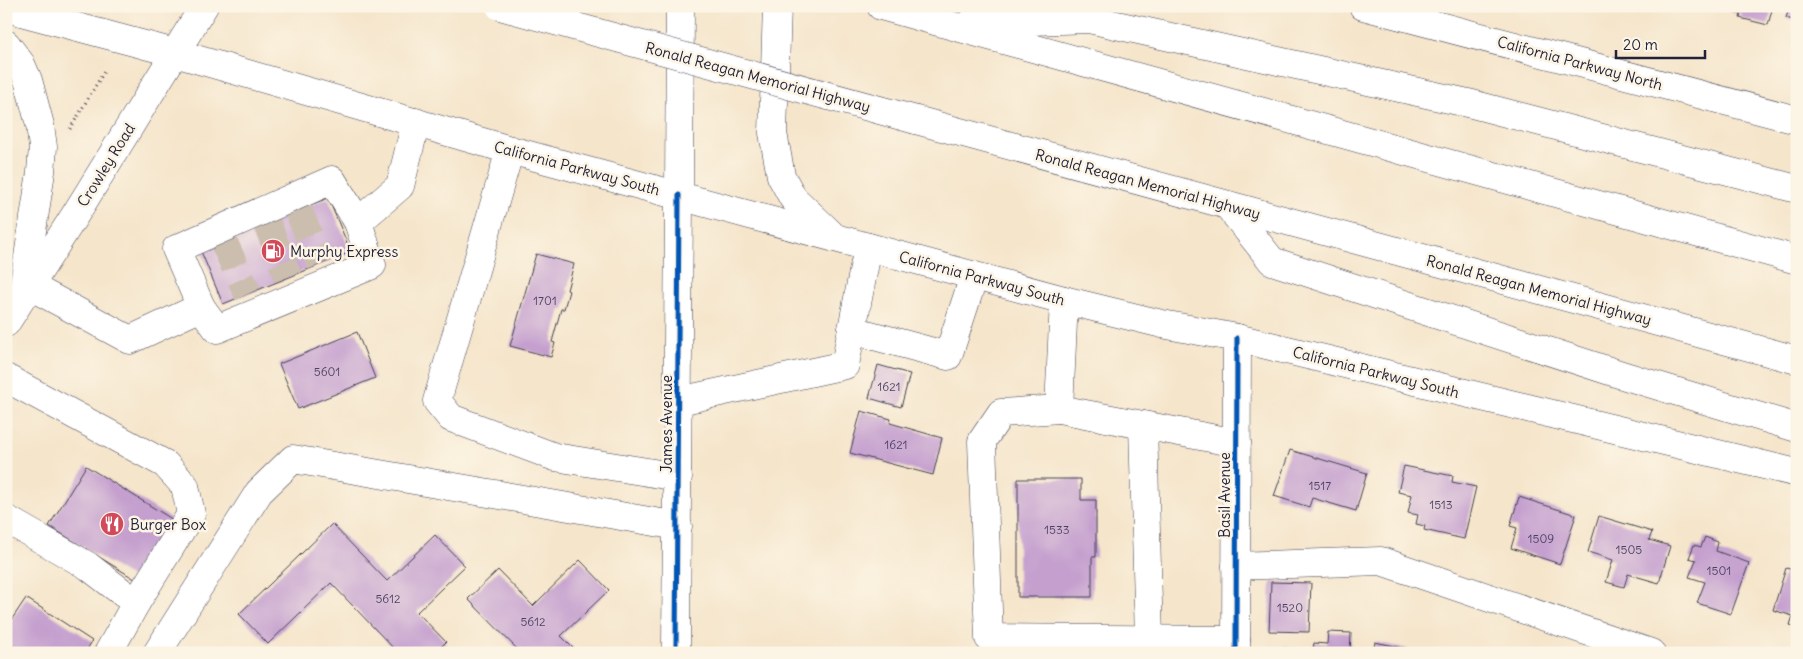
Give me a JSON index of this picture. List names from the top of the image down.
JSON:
{
  "streets": {
    "main road": [
      "California Parkway North",
      "Ronald Reagan Memorial Highway",
      "Crowley Road",
      "California Parkway South",
      "James Avenue",
      "Basil Avenue"
    ]
  },
  "crossings": [
    ["Crowley Road", "California Parkway South"],
    ["California Parkway South", "James Avenue"],
    ["California Parkway South", "Basil Avenue"]
  ],
  "places": {
    "fuel station": ["Murphy Express"],
    "restaurant": ["Burger Box"]
  },
  "house_numbers": [
    "1701",
    "5601",
    "1621",
    "1621",
    "1517",
    "1513",
    "1533",
    "1509",
    "1505",
    "1501",
    "5612",
    "1520",
    "5612"
  ],
  "scale_bar": "20 m"
}
